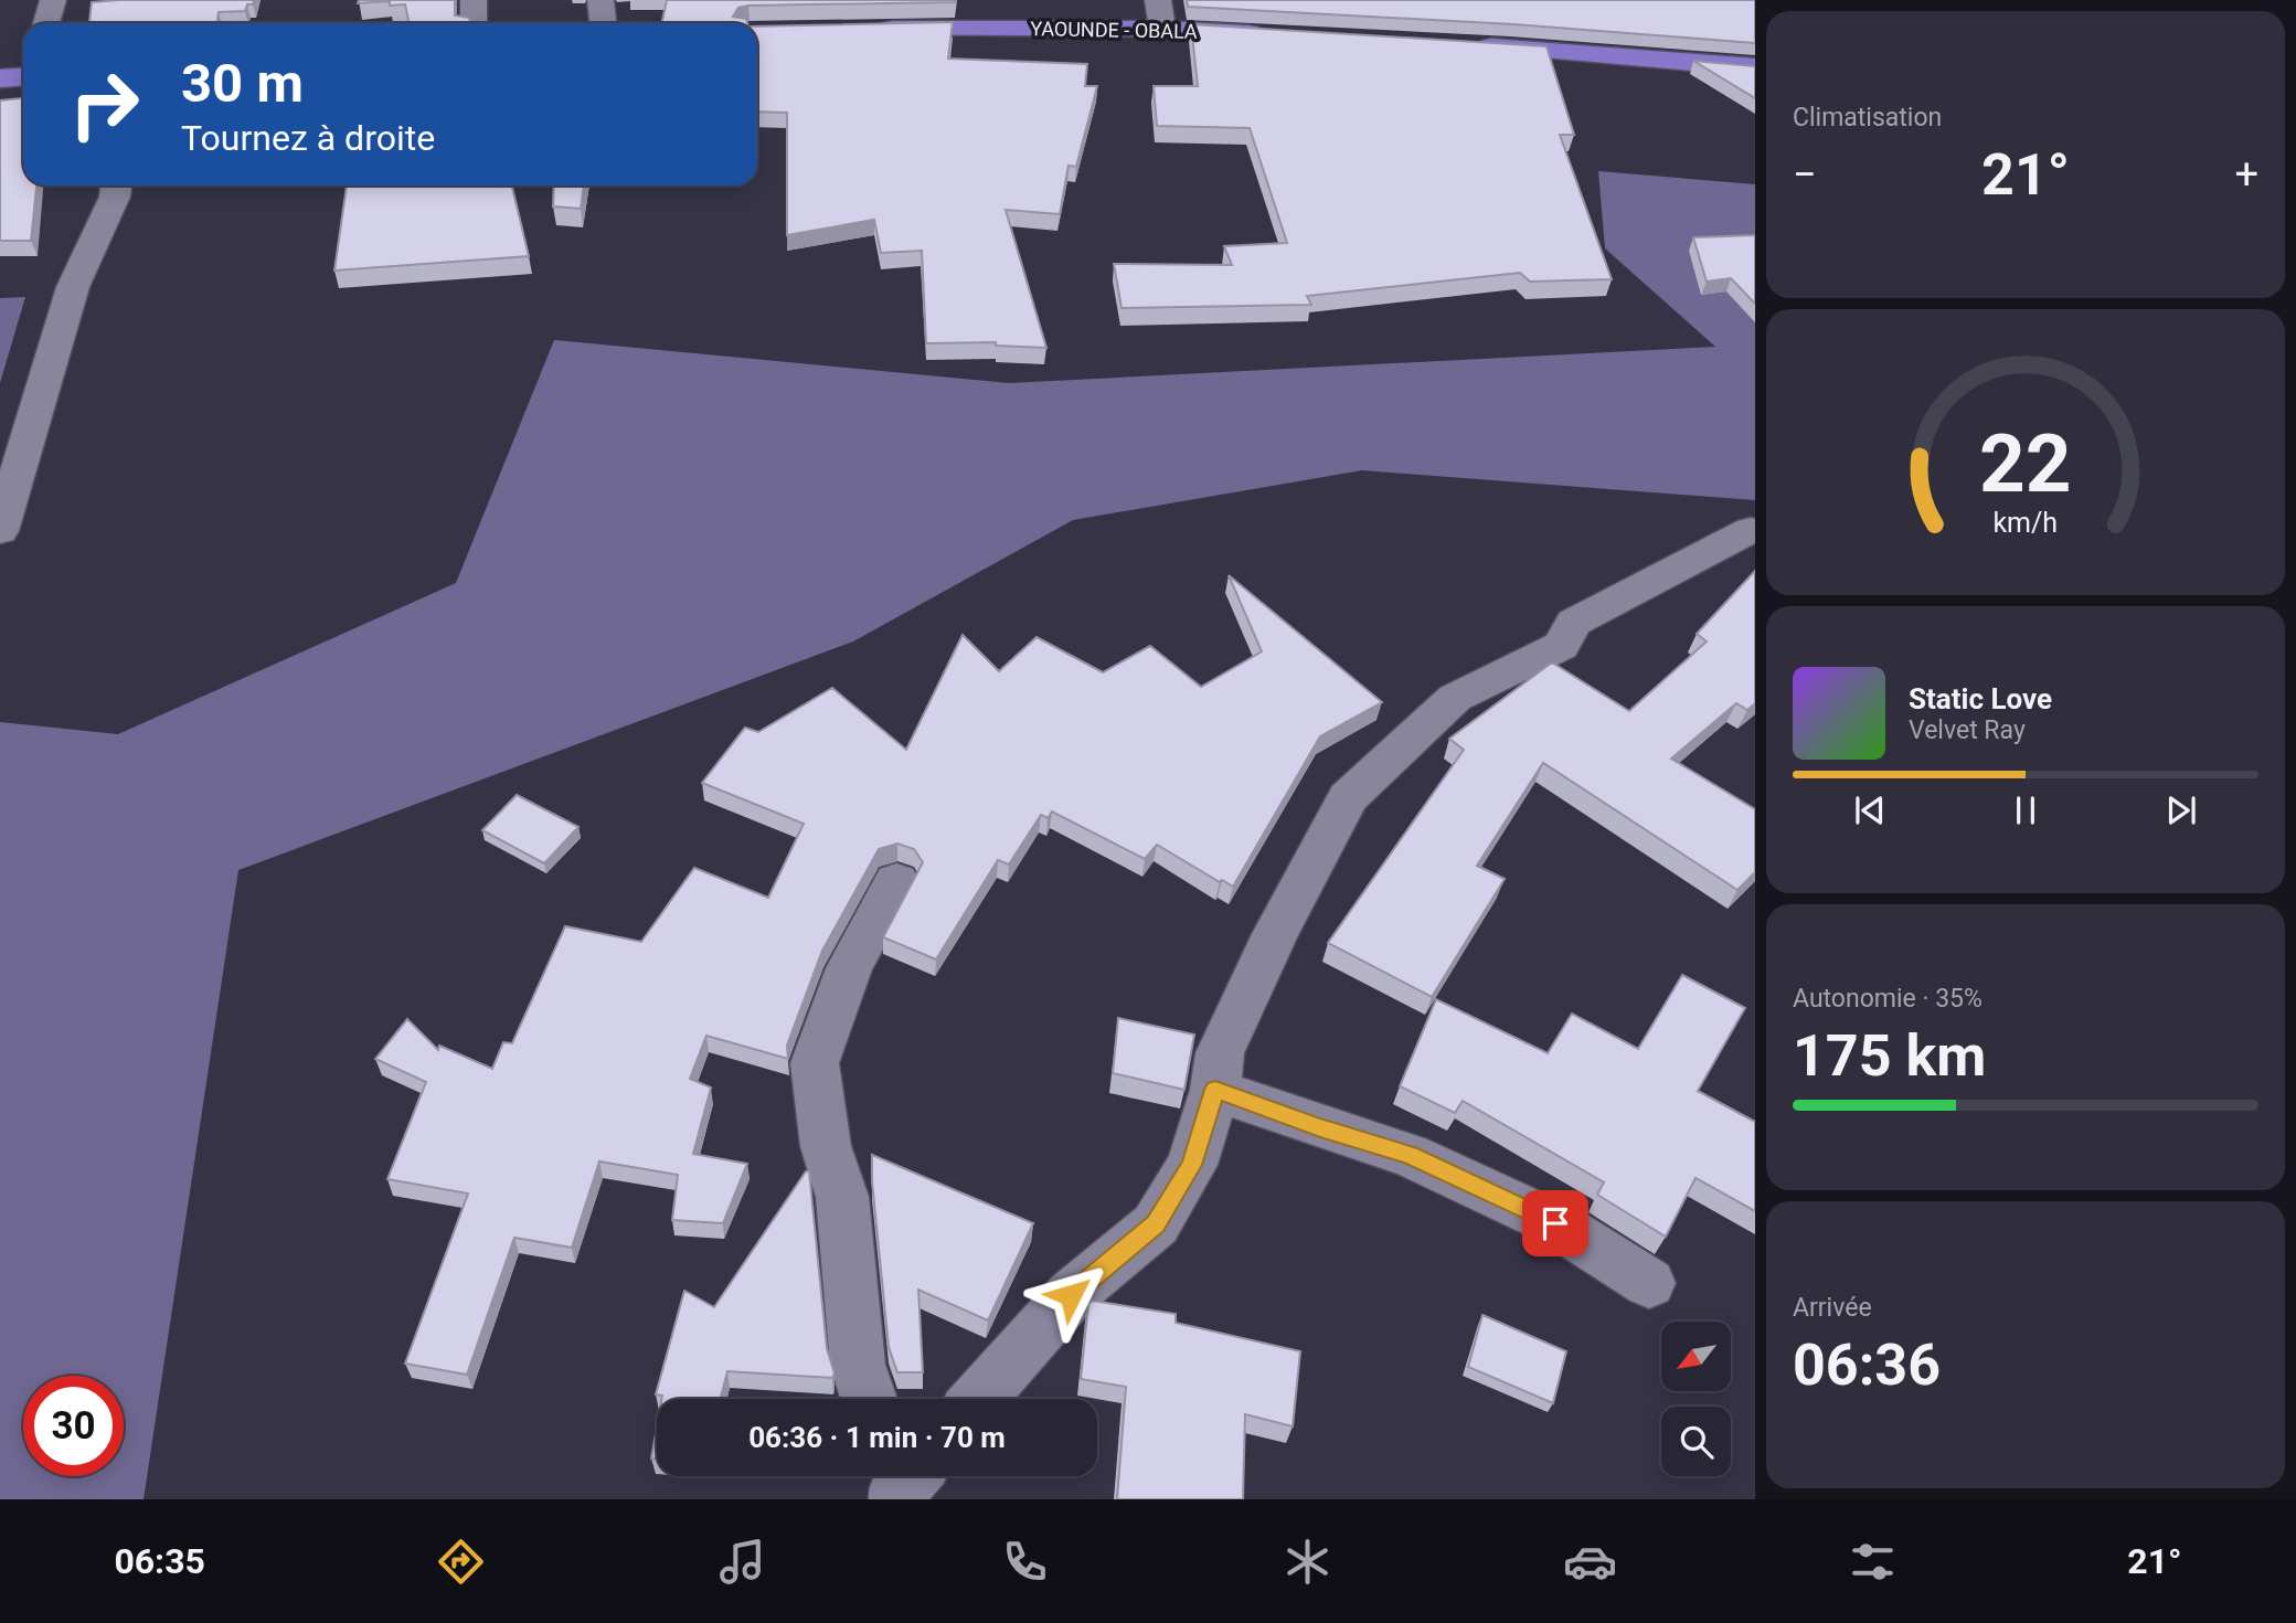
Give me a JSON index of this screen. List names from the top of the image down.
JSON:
{
  "streets": {
    "highway": ["YAOUNDE - OBALA"]
  },
  "north": "bottom left",
  "page": {
    "tile": [
      "Climatisation",
      ["Autonomie · 35%", "175 km"],
      ["Arrivée", "06:36"]
    ],
    "turn": ["30 m", "Tournez à droite"],
    "heat": ["−", "21°", "+"],
    "song": ["Static Love", "Velvet Ray"],
    "limit": "30",
    "trip": "06:36 · 1 min · 70 m",
    "tabs": ["06:35", "21°"],
    "gauge": ["22", "km/h"]
  }
}
